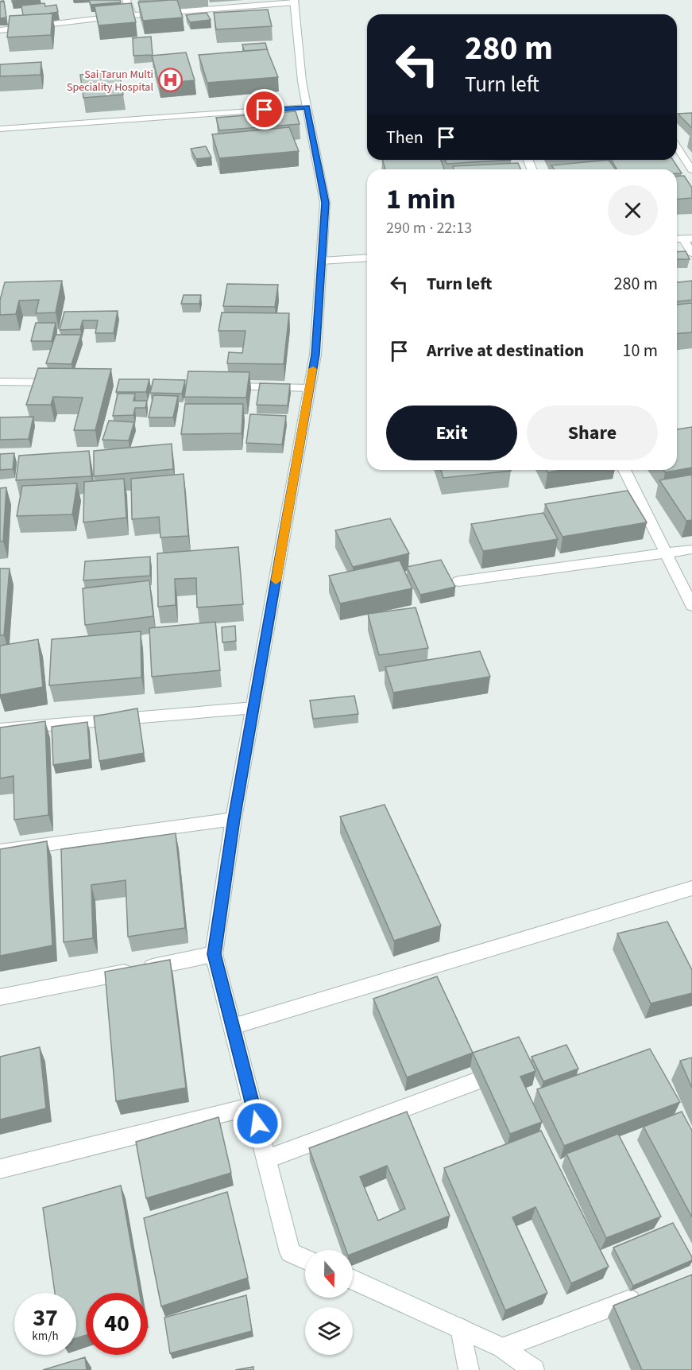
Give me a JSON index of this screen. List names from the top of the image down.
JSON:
{
  "places": {
    "hospital": ["Sai Tarun Multi Speciality Hospital"]
  },
  "north": "bottom",
  "page": {
    "turn": ["280 m", "Turn left"],
    "then": "Then",
    "heading": ["1 min", "290 m · 22:13"],
    "list": [
      {
        "name": "Turn left",
        "value": "280 m"
      },
      {
        "name": "Arrive at destination",
        "value": "10 m"
      }
    ],
    "buttons": ["Exit", "Share"],
    "speed": "37 km/h",
    "limit": "40"
  }
}
